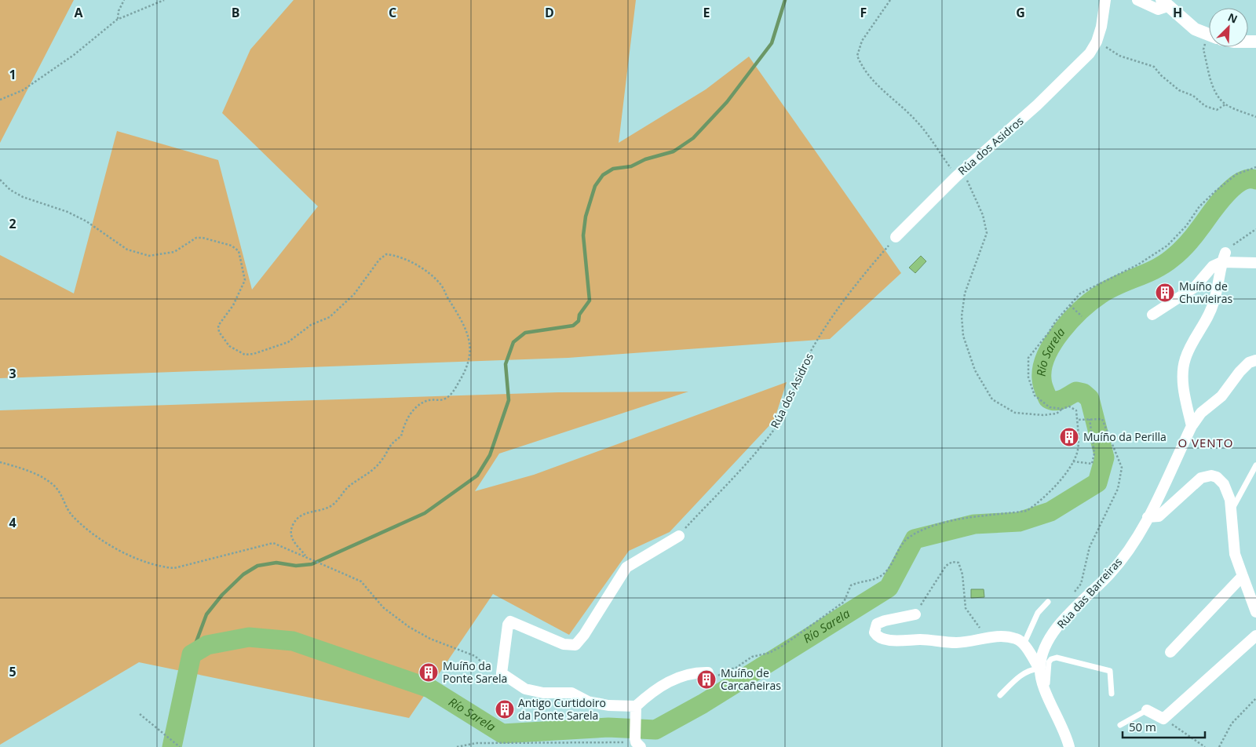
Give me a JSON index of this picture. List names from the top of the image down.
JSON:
{
  "streets": {
    "street": ["Rúa dos Asidros", "Rúa das Barreiras"]
  },
  "districts": ["O VENTO"],
  "water": ["Río Sarela"],
  "places": {
    "building": [
      "Muíño de Chuvieiras",
      "Muíño da Perilla",
      "Muíño da Ponte Sarela",
      "Muíño de Carcañeiras",
      "Antigo Curtidoiro da Ponte Sarela"
    ]
  },
  "scale_bar": "50 m",
  "north": "top right",
  "grid": {
    "columns": [
      "A",
      "B",
      "C",
      "D",
      "E",
      "F",
      "G",
      "H"
    ],
    "rows": [
      "1",
      "2",
      "3",
      "4",
      "5"
    ]
  }
}
